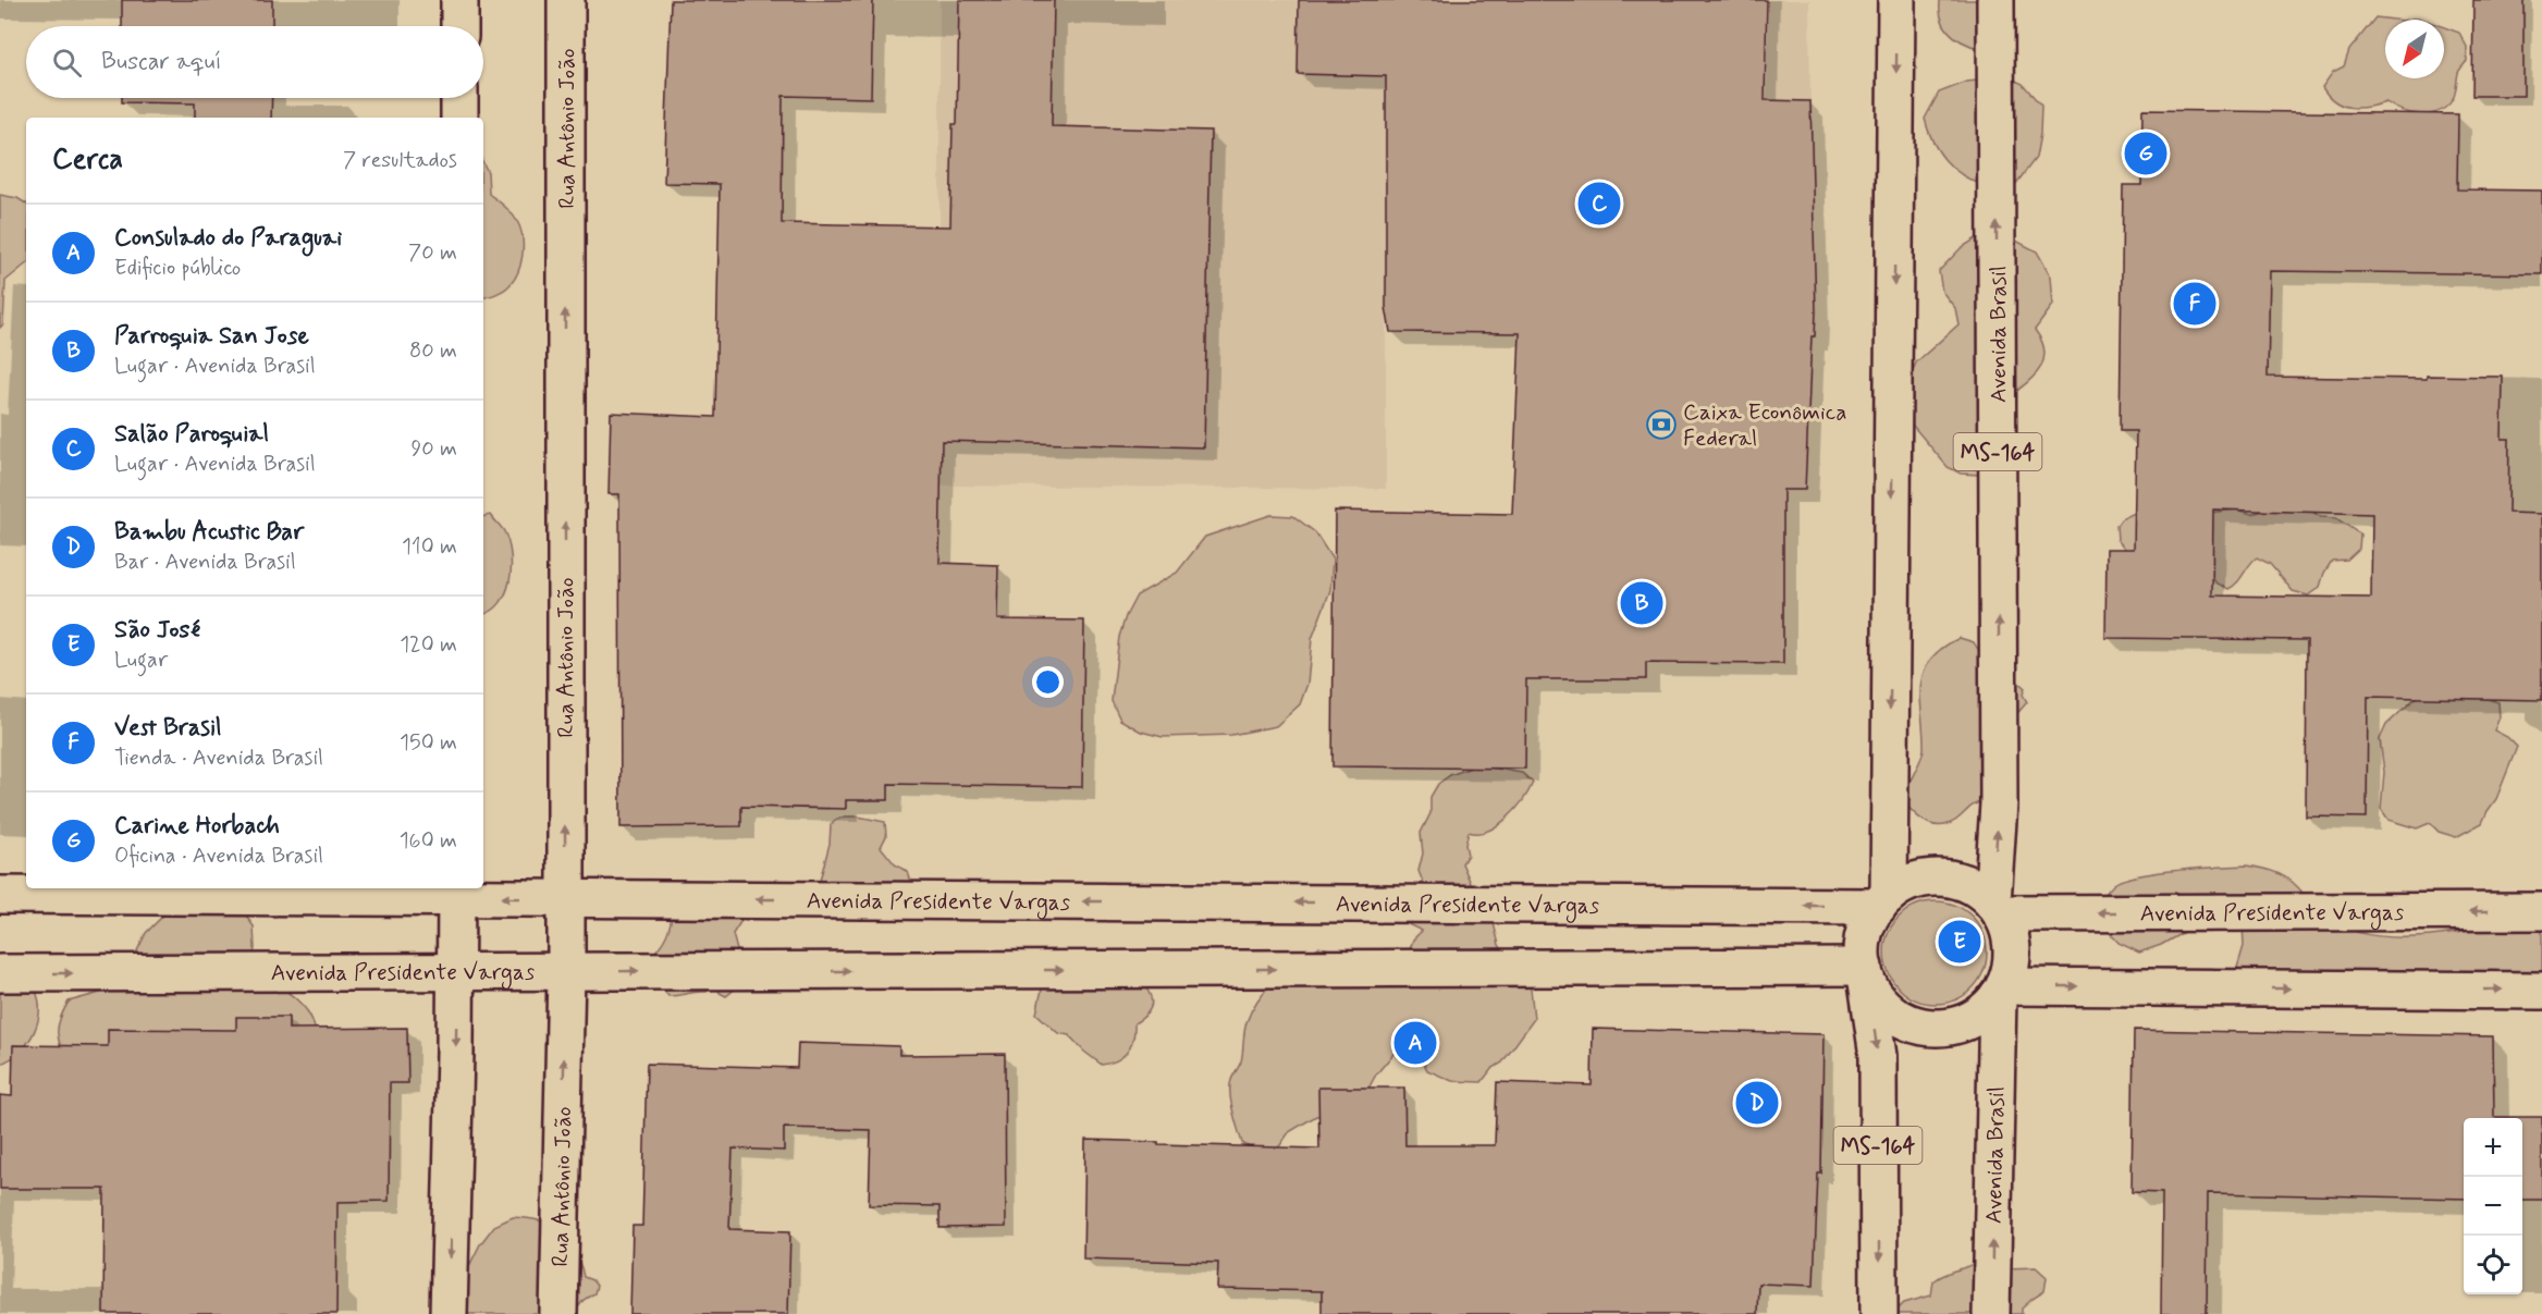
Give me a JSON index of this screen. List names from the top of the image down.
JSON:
{
  "streets": {
    "main road": [
      "Rua Antônio João",
      "Avenida Brasil",
      "MS-164",
      "Avenida Presidente Vargas"
    ]
  },
  "crossings": [
    ["Rua Antônio João", "Avenida Presidente Vargas"],
    ["Avenida Brasil", "MS-164"],
    ["Avenida Brasil", "Avenida Presidente Vargas"],
    ["MS-164", "Avenida Presidente Vargas"]
  ],
  "places": {
    "bank": ["Caixa Econômica Federal"]
  },
  "north": "bottom left",
  "page": {
    "search": "Buscar aquí",
    "heading": ["Cerca", "7 resultados"],
    "pins": [
      "G",
      "C",
      "F",
      "B",
      "E",
      "A",
      "D"
    ],
    "list": [
      {
        "mark": "A",
        "name": "Consulado do Paraguai",
        "note": "Edificio público",
        "value": "70 m"
      },
      {
        "mark": "B",
        "name": "Parroquia San Jose",
        "note": "Lugar · Avenida Brasil",
        "value": "80 m"
      },
      {
        "mark": "C",
        "name": "Salão Paroquial",
        "note": "Lugar · Avenida Brasil",
        "value": "90 m"
      },
      {
        "mark": "D",
        "name": "Bambu Acustic Bar",
        "note": "Bar · Avenida Brasil",
        "value": "110 m"
      },
      {
        "mark": "E",
        "name": "São José",
        "note": "Lugar",
        "value": "120 m"
      },
      {
        "mark": "F",
        "name": "Vest Brasil",
        "note": "Tienda · Avenida Brasil",
        "value": "150 m"
      },
      {
        "mark": "G",
        "name": "Carine Horbach",
        "note": "Oficina · Avenida Brasil",
        "value": "160 m"
      }
    ],
    "map_buttons": ["+", "−"]
  }
}
